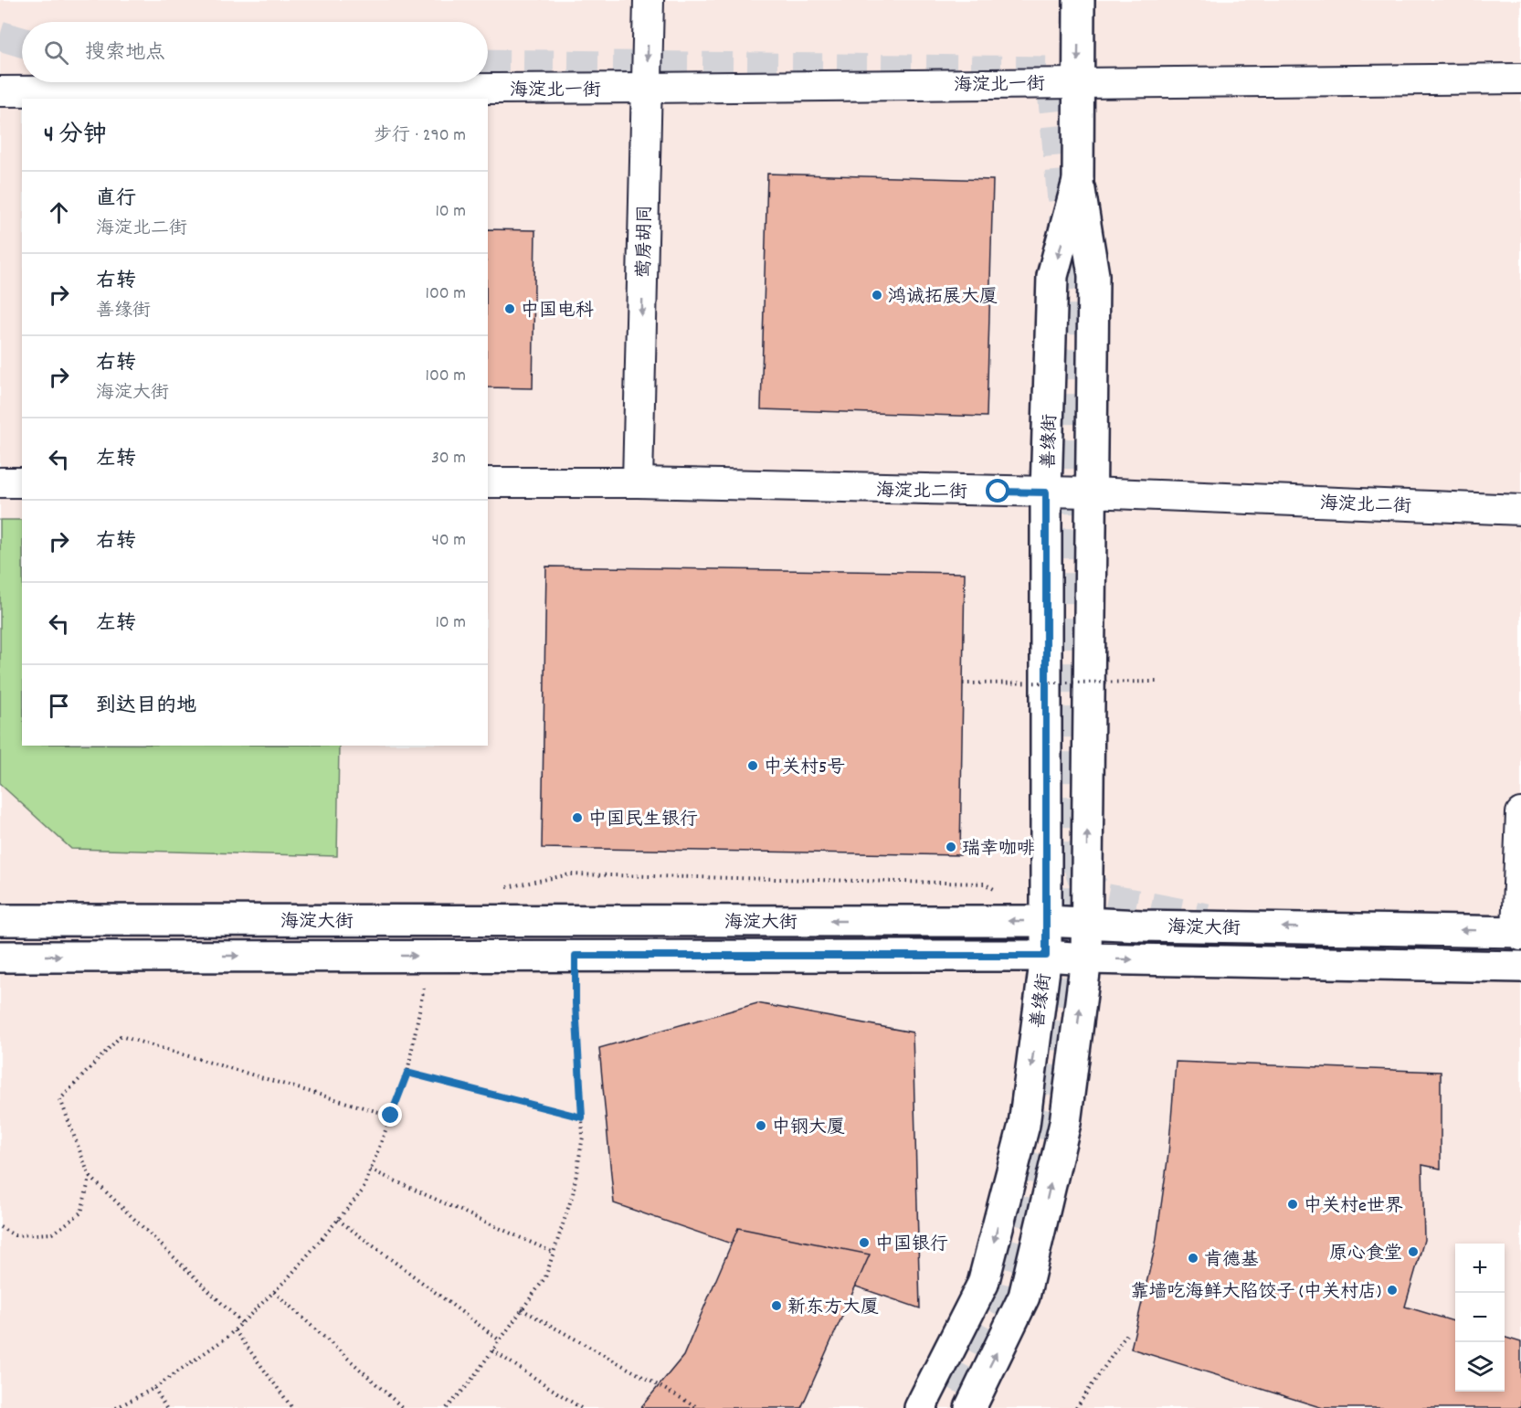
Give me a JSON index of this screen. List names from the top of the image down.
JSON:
{
  "streets": {
    "main road": ["善缘街", "海淀大街"],
    "street": ["海淀北一街", "莺房胡同", "海淀北二街"]
  },
  "crossings": [
    ["海淀北一街", "莺房胡同"],
    ["海淀北一街", "善缘街"],
    ["莺房胡同", "海淀北二街"],
    ["善缘街", "海淀北二街"],
    ["善缘街", "海淀大街"]
  ],
  "one_way": ["莺房胡同"],
  "places": [
    "鸿诚拓展大厦",
    "中国电科",
    "中关村5号",
    "中国民生银行",
    "瑞幸咖啡",
    "中钢大厦",
    "中关村e世界",
    "中国银行",
    "原心食堂",
    "肯德基",
    "靠墙吃海鲜大陷饺子 (中关村店)",
    "新东方大厦"
  ],
  "page": {
    "search": "搜索地点",
    "heading": ["4 分钟", "步行 · 290 m"],
    "list": [
      ["直行", "海淀北二街", "10 m"],
      ["右转", "善缘街", "100 m"],
      ["右转", "海淀大街", "100 m"],
      ["左转", "30 m"],
      ["右转", "40 m"],
      ["左转", "10 m"],
      "到达目的地"
    ],
    "map_buttons": ["+", "−"]
  }
}
